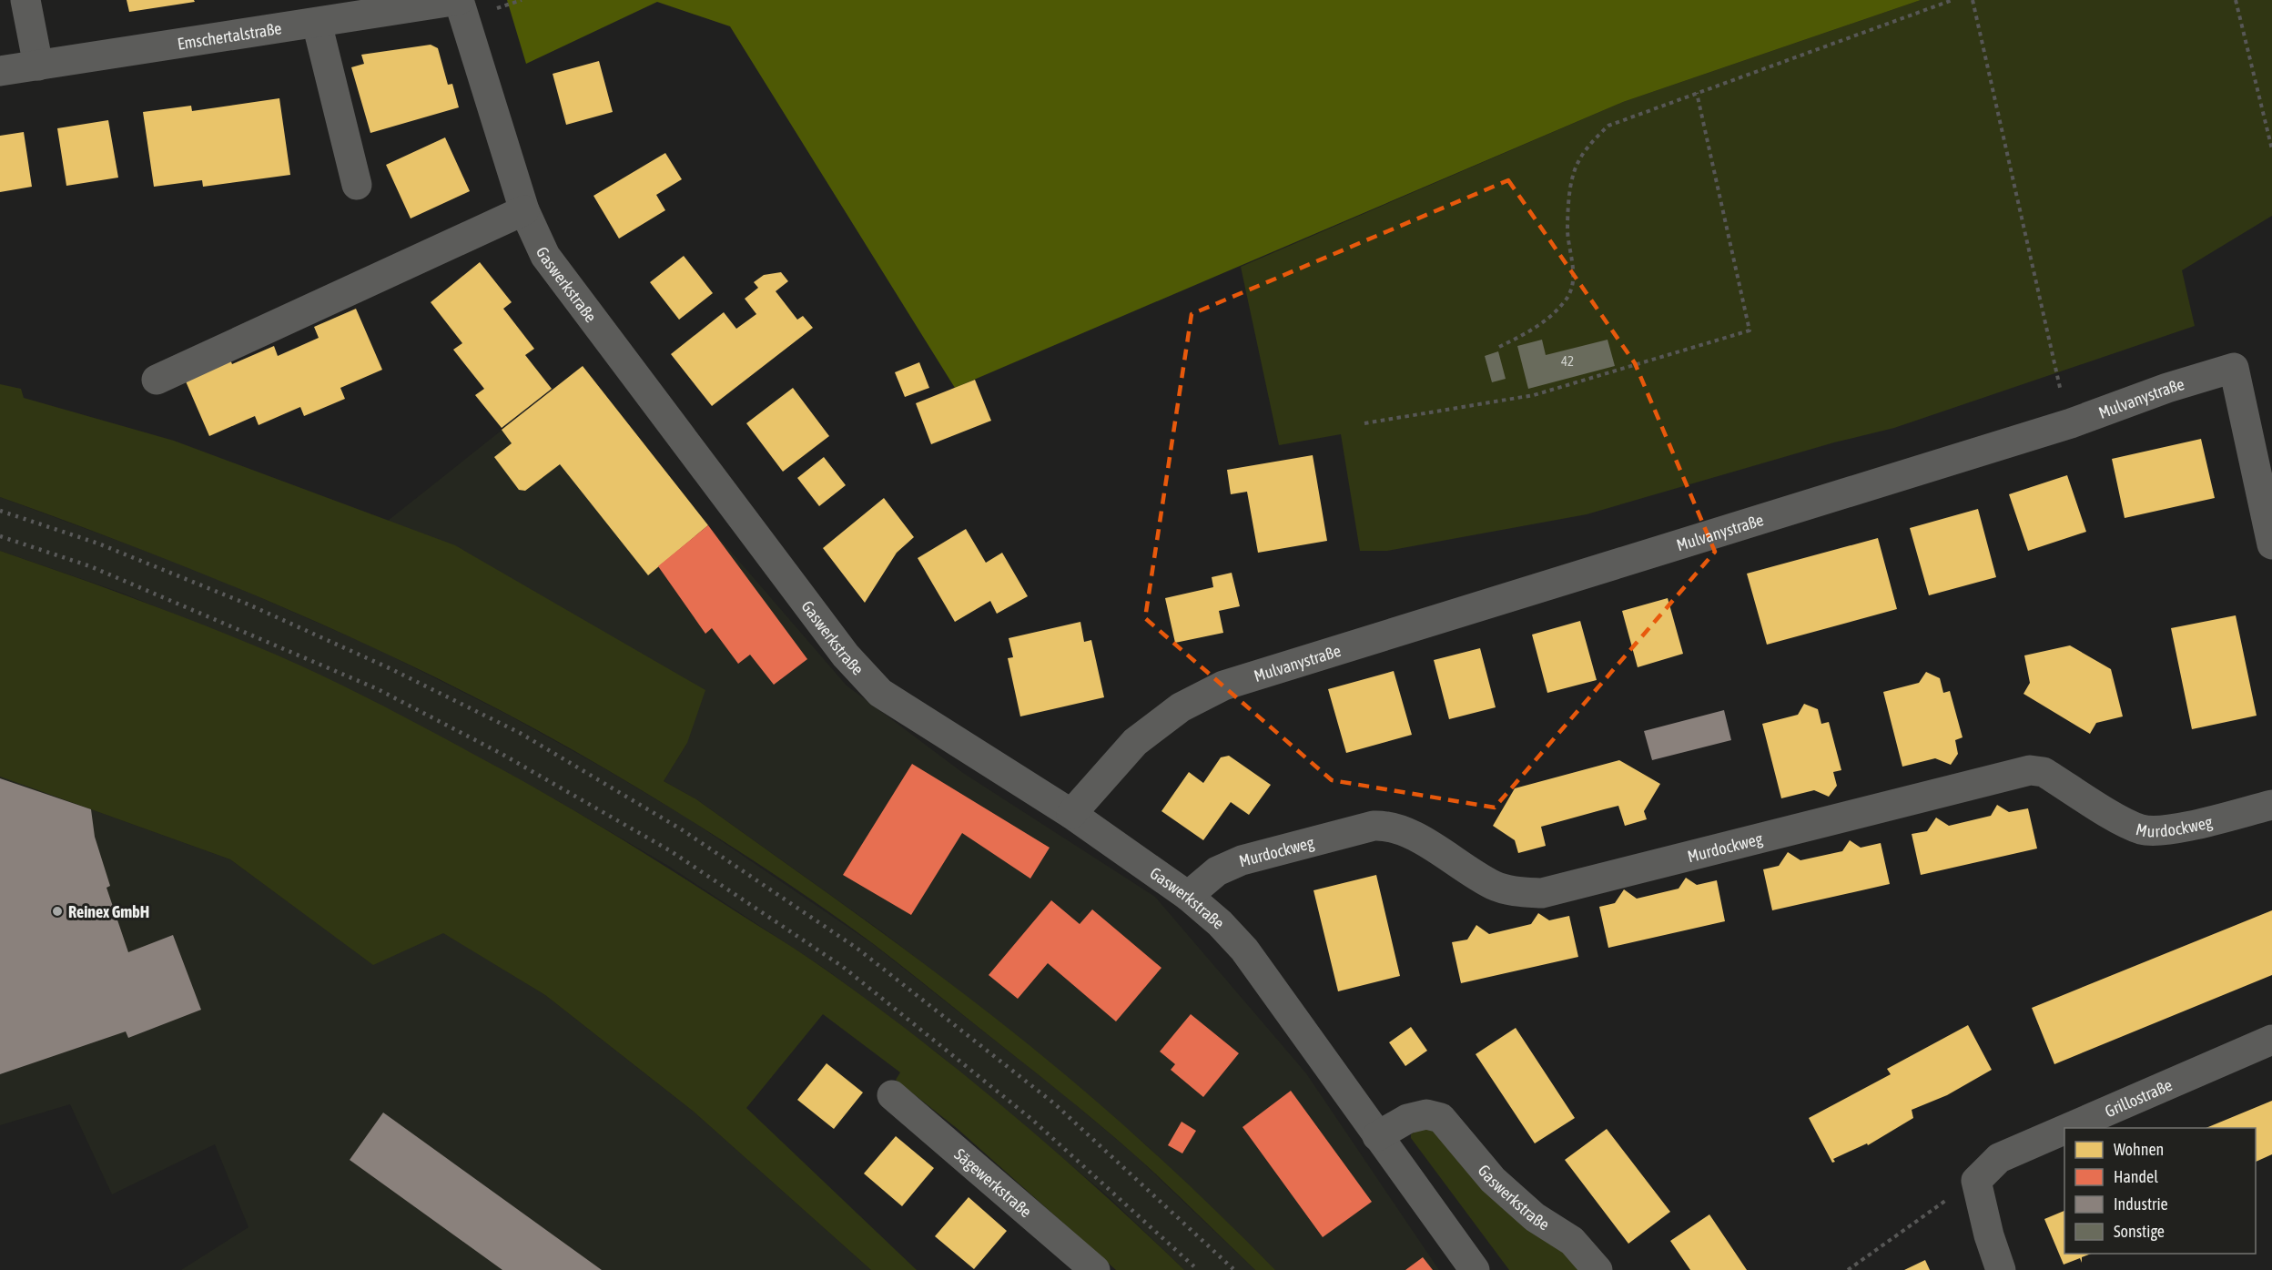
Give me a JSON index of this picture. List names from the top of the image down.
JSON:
{
  "streets": {
    "street": [
      "Emschertalstraße",
      "Gaswerkstraße",
      "Mulvanystraße",
      "Murdockweg",
      "Grillostraße",
      "Sägewerkstraße"
    ]
  },
  "crossings": [
    ["Emschertalstraße", "Gaswerkstraße"],
    ["Gaswerkstraße", "Mulvanystraße"],
    ["Gaswerkstraße", "Murdockweg"]
  ],
  "places": ["Reinex GmbH"],
  "house_numbers": ["42"],
  "legend": [
    "Wohnen",
    "Handel",
    "Industrie",
    "Sonstige"
  ]
}
